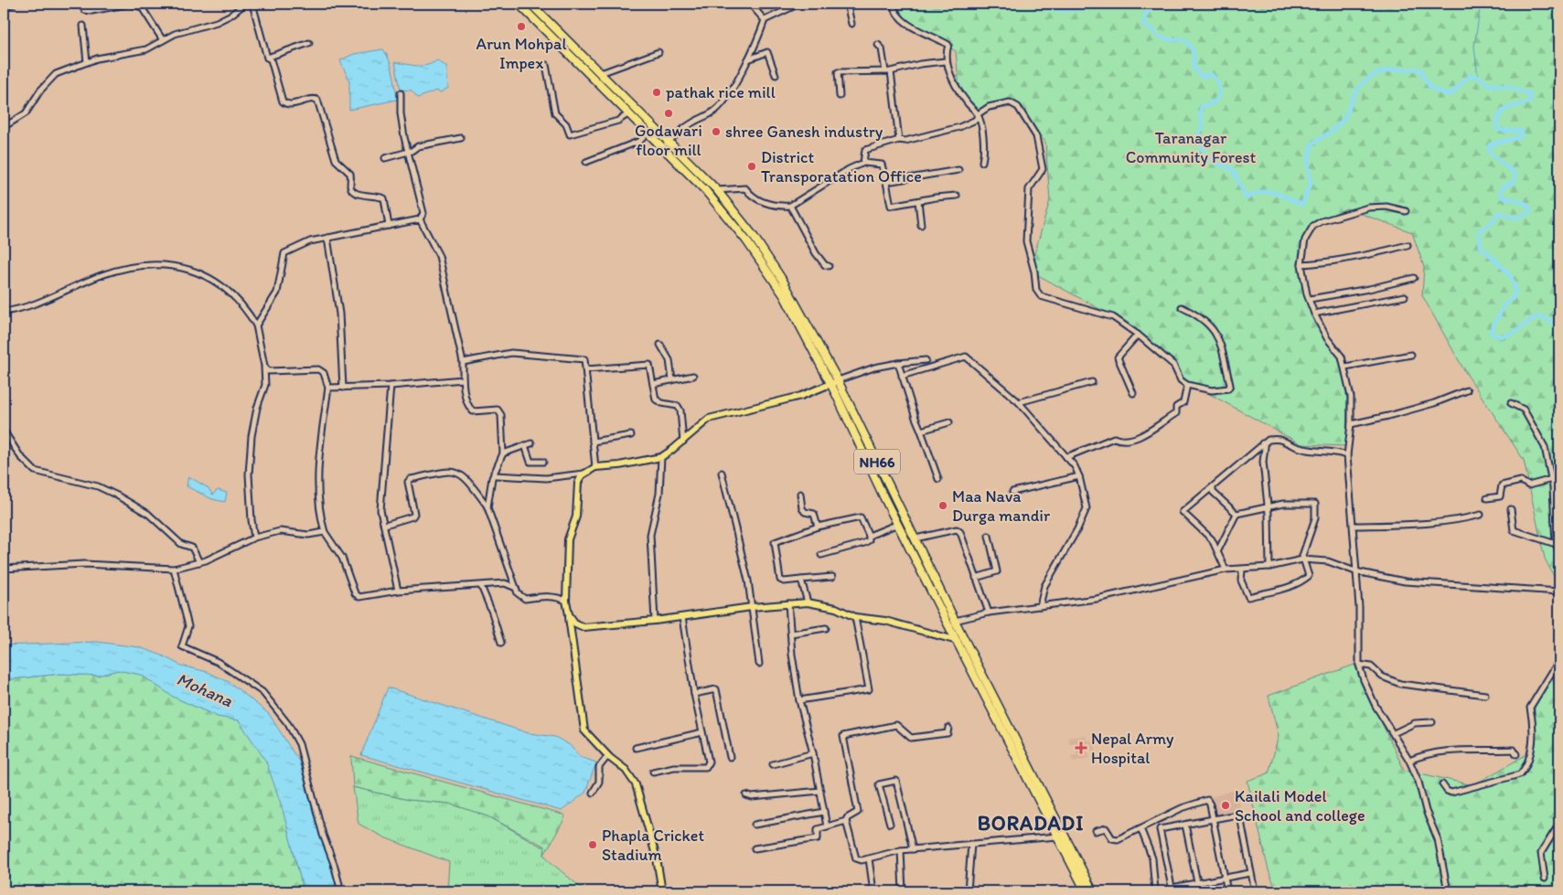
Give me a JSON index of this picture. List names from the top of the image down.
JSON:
{
  "streets": {
    "highway": ["NH66"]
  },
  "districts": ["BORADADI"],
  "water": ["Mohana"],
  "parks": ["Taranagar Community Forest"],
  "places": {
    "other": [
      "Arun Mohpal Impex",
      "pathak rice mill",
      "Godawari floor mill",
      "shree Ganesh industry",
      "District Transporatation Office",
      "Maa Nava Durga mandir",
      "Kailali Model School and college",
      "Phapla Cricket Stadium"
    ],
    "health": ["Nepal Army Hospital"]
  }
}
